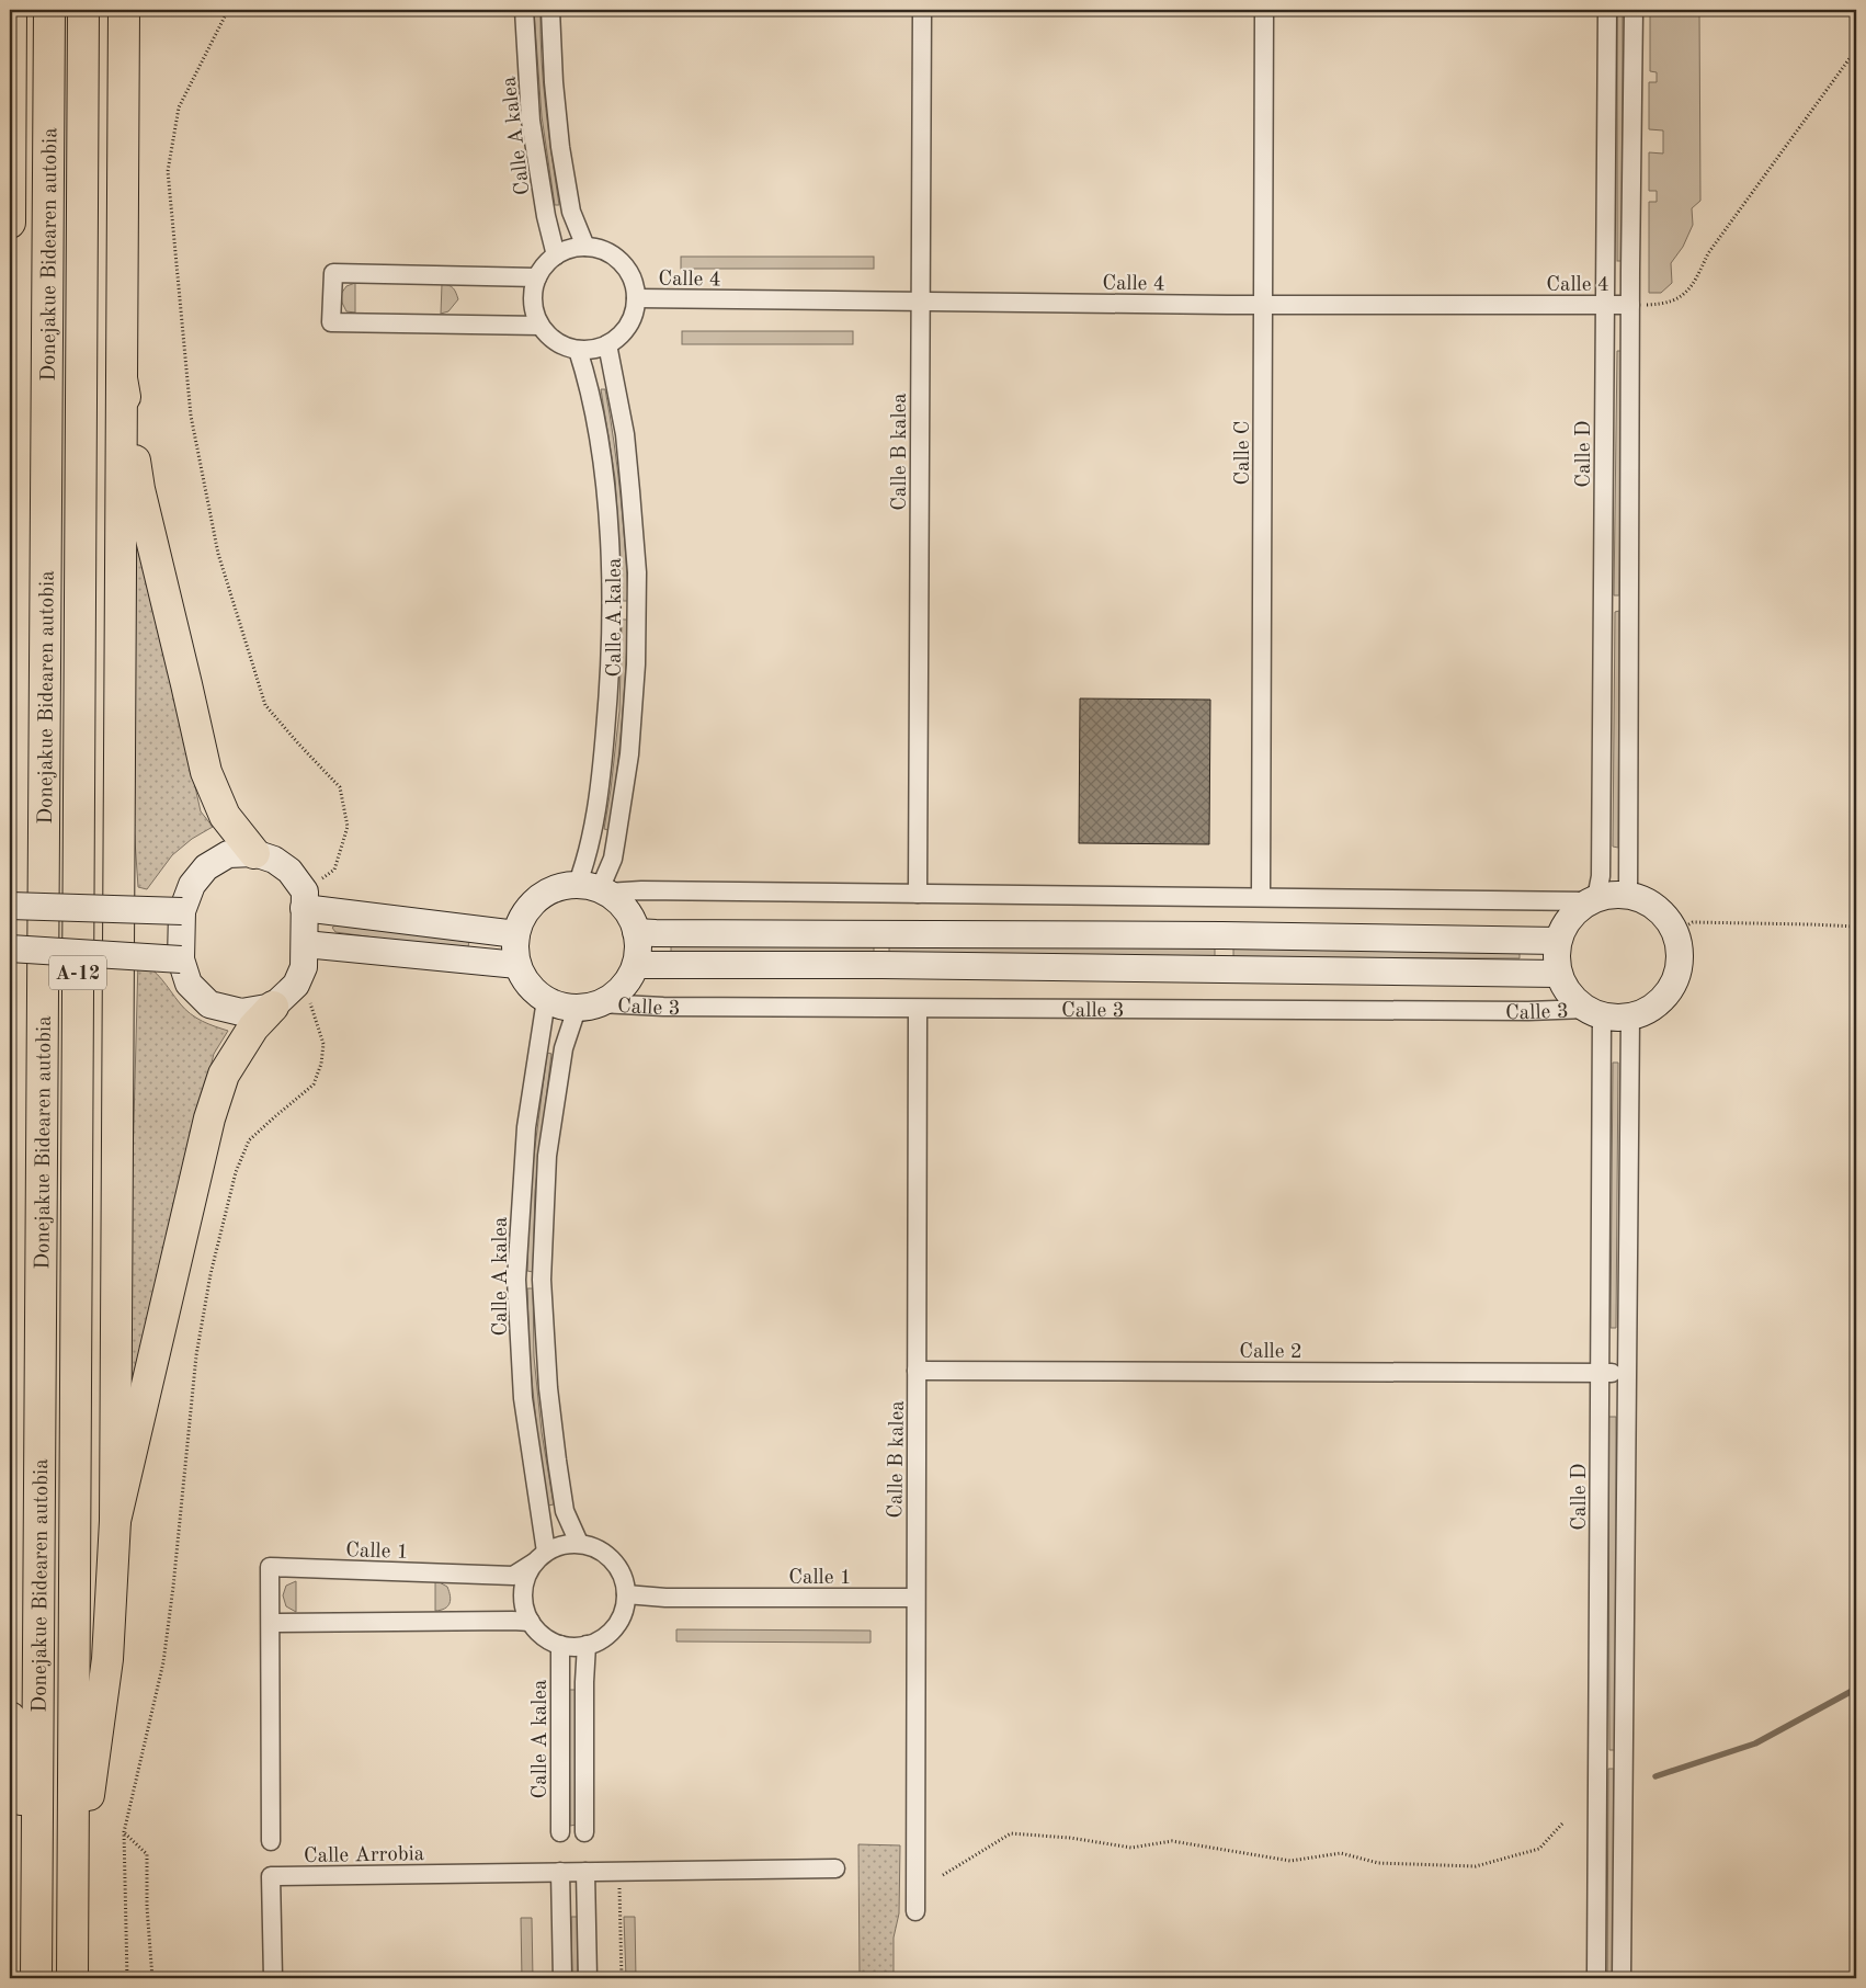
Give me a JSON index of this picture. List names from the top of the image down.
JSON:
{
  "streets": {
    "highway": ["Donejakue Bidearen autobia", "A-12"],
    "street": [
      "Calle A kalea",
      "Calle 4",
      "Calle B kalea",
      "Calle C",
      "Calle D",
      "Calle 3",
      "Calle 2",
      "Calle 1",
      "Calle Arrobia"
    ]
  },
  "crossings": [
    ["Calle A kalea", "Calle 4"],
    ["Calle A kalea", "Calle 3"],
    ["Calle A kalea", "Calle 1"],
    ["Calle 4", "Calle B kalea"],
    ["Calle 4", "Calle C"],
    ["Calle 4", "Calle D"],
    ["Calle B kalea", "Calle 3"],
    ["Calle B kalea", "Calle 2"],
    ["Calle B kalea", "Calle 1"],
    ["Calle D", "Calle 3"],
    ["Calle D", "Calle 2"]
  ]
}
